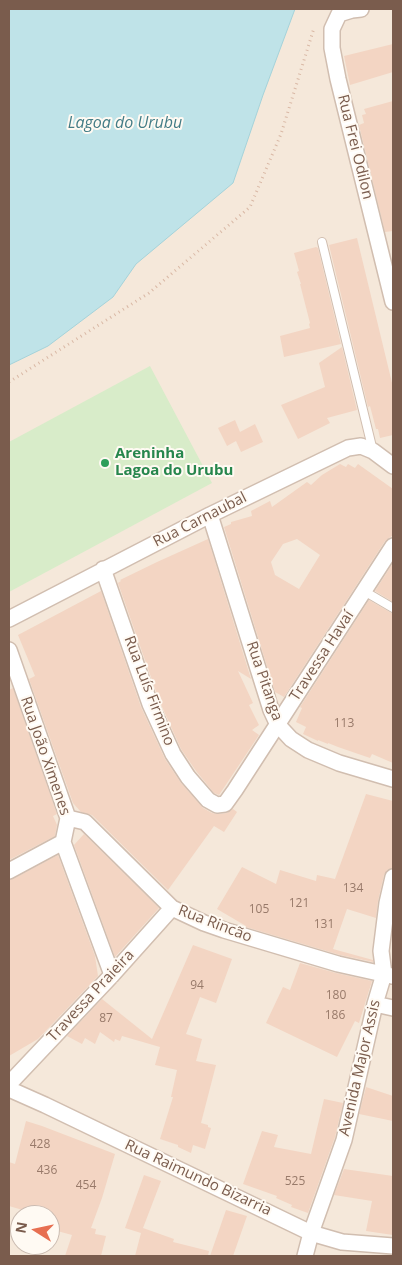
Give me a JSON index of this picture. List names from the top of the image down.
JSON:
{
  "streets": {
    "street": [
      "Rua Frei Odilon",
      "Rua Carnaubal",
      "Travessa Havaí",
      "Rua Pitanga",
      "Rua Luís Firmino",
      "Rua João Ximenes",
      "Rua Rincão",
      "Travessa Praieira",
      "Avenida Major Assis",
      "Rua Raimundo Bizarria"
    ]
  },
  "crossings": [
    ["Rua Carnaubal", "Rua Pitanga"],
    ["Rua Carnaubal", "Rua Luís Firmino"],
    ["Travessa Havaí", "Rua Pitanga"],
    ["Travessa Havaí", "Rua Luís Firmino"],
    ["Rua João Ximenes", "Rua Rincão"],
    ["Rua Rincão", "Travessa Praieira"],
    ["Rua Rincão", "Avenida Major Assis"],
    ["Travessa Praieira", "Rua Raimundo Bizarria"],
    ["Avenida Major Assis", "Rua Raimundo Bizarria"]
  ],
  "water": ["Lagoa do Urubu"],
  "places": ["Areninha Lagoa do Urubu"],
  "house_numbers": [
    "113",
    "134",
    "121",
    "105",
    "131",
    "94",
    "180",
    "186",
    "87",
    "428",
    "436",
    "525",
    "454"
  ],
  "north": "left"
}
